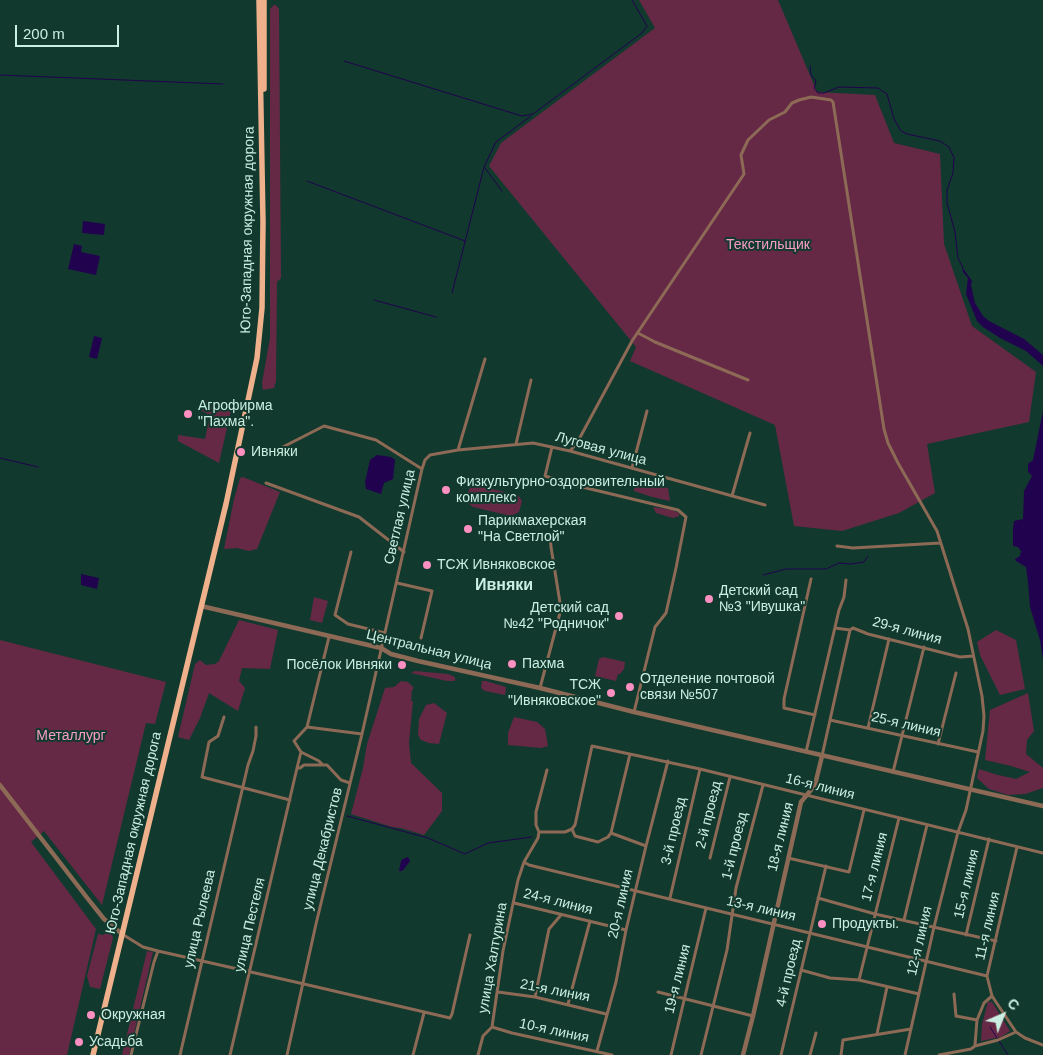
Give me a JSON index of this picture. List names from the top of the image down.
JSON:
{
  "streets": {
    "highway": ["Юго-Западная окружная дорога"],
    "street": [
      "Луговая улица",
      "Светлая улица",
      "29-я линия",
      "Центральная улица",
      "25-я линия",
      "16-я линия",
      "2-й проезд",
      "3-й проезд",
      "18-я линия",
      "1-й проезд",
      "улица Декабристов",
      "17-я линия",
      "15-я линия",
      "24-я линия",
      "20-я линия",
      "13-я линия",
      "улица Рылеева",
      "улица Пестеля",
      "11-я линия",
      "12-я линия",
      "улица Халтурина",
      "4-й проезд",
      "19-я линия",
      "21-я линия",
      "10-я линия"
    ]
  },
  "crossings": [
    ["Юго-Западная окружная дорога", "Центральная улица"],
    ["Луговая улица", "Светлая улица"],
    ["Светлая улица", "Центральная улица"],
    ["Светлая улица", "улица Декабристов"],
    ["29-я линия", "18-я линия"],
    ["29-я линия", "12-я линия"],
    ["Центральная улица", "улица Декабристов"],
    ["25-я линия", "18-я линия"],
    ["25-я линия", "12-я линия"],
    ["16-я линия", "2-й проезд"],
    ["16-я линия", "3-й проезд"],
    ["16-я линия", "18-я линия"],
    ["16-я линия", "1-й проезд"],
    ["16-я линия", "17-я линия"],
    ["16-я линия", "15-я линия"],
    ["16-я линия", "20-я линия"],
    ["16-я линия", "11-я линия"],
    ["16-я линия", "12-я линия"],
    ["3-й проезд", "13-я линия"],
    ["18-я линия", "13-я линия"],
    ["1-й проезд", "13-я линия"],
    ["17-я линия", "13-я линия"],
    ["24-я линия", "20-я линия"],
    ["24-я линия", "улица Халтурина"],
    ["20-я линия", "13-я линия"],
    ["20-я линия", "21-я линия"],
    ["20-я линия", "10-я линия"],
    ["13-я линия", "11-я линия"],
    ["13-я линия", "12-я линия"],
    ["13-я линия", "улица Халтурина"],
    ["13-я линия", "4-й проезд"],
    ["13-я линия", "19-я линия"],
    ["улица Халтурина", "21-я линия"],
    ["улица Халтурина", "10-я линия"]
  ],
  "districts": ["Ивняки"],
  "parks": ["Текстильщик", "Металлург"],
  "places": [
    "Агрофирма \"Пахма\".",
    "Ивняки",
    "Физкультурно-оздоровительный комплекс",
    "Парикмахерская \"На Светлой\"",
    "ТСЖ Ивняковское",
    "Детский сад №3 \"Ивушка\"",
    "Детский сад №42 \"Родничок\"",
    "Пахма",
    "Посёлок Ивняки",
    "Отделение почтовой связи №507",
    "ТСЖ \"Ивняковское\"",
    "Продукты.",
    "Окружная",
    "Усадьба"
  ],
  "scale_bar": "200 m",
  "north": "top right"
}
